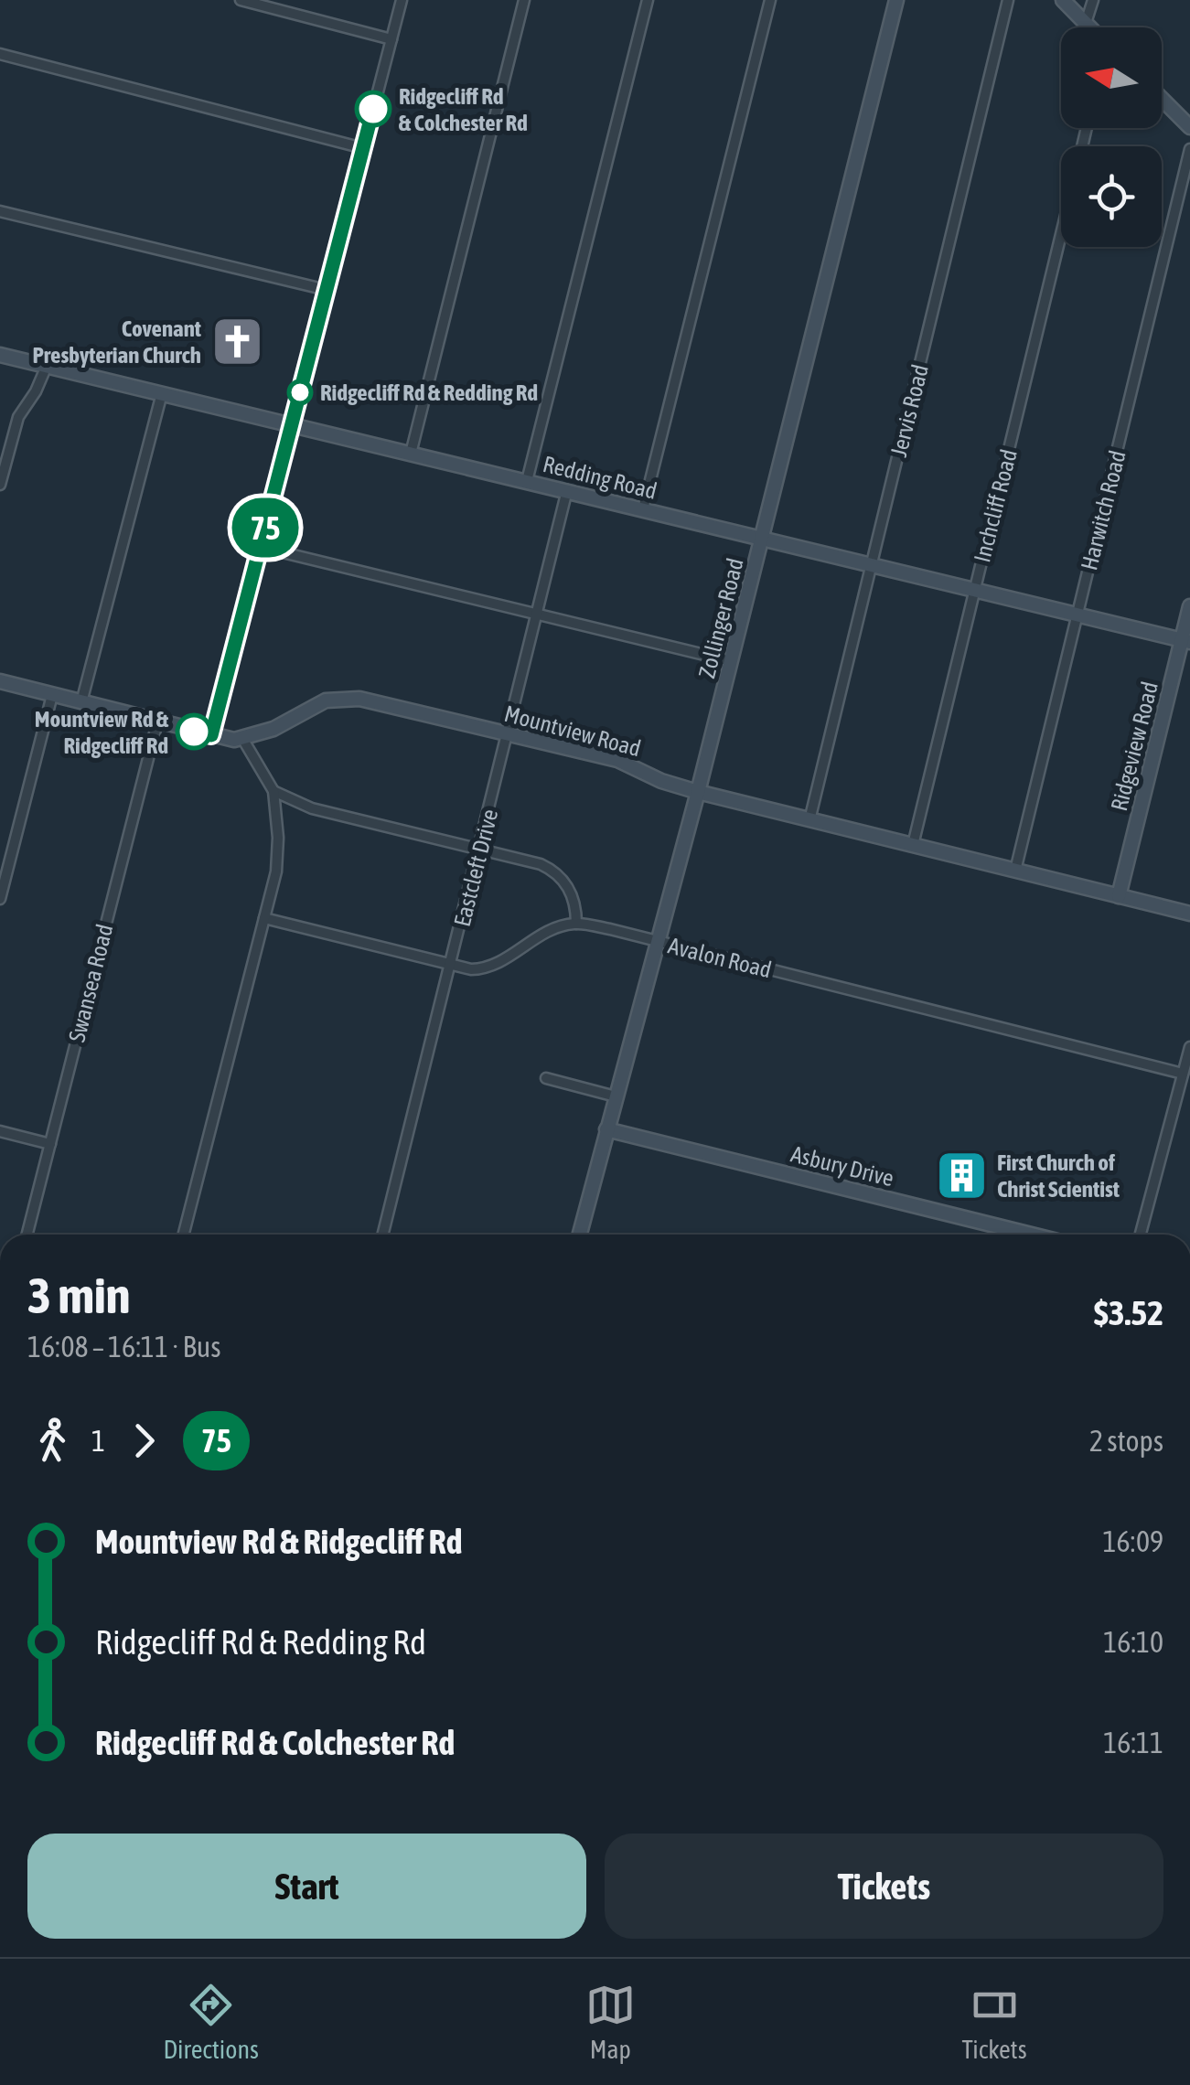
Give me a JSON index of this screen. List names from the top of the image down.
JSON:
{
  "streets": {
    "main road": [
      "Redding Road",
      "Zollinger Road",
      "Mountview Road",
      "Ridgeview Road",
      "Asbury Drive"
    ],
    "street": [
      "Jervis Road",
      "Inchcliff Road",
      "Harwitch Road",
      "Eastcleft Drive",
      "Avalon Road",
      "Swansea Road"
    ]
  },
  "crossings": [
    ["Jervis Road", "Redding Road"],
    ["Jervis Road", "Mountview Road"],
    ["Redding Road", "Inchcliff Road"],
    ["Redding Road", "Harwitch Road"],
    ["Redding Road", "Zollinger Road"],
    ["Redding Road", "Ridgeview Road"],
    ["Redding Road", "Eastcleft Drive"],
    ["Inchcliff Road", "Mountview Road"],
    ["Harwitch Road", "Mountview Road"],
    ["Zollinger Road", "Mountview Road"],
    ["Zollinger Road", "Avalon Road"],
    ["Zollinger Road", "Asbury Drive"],
    ["Mountview Road", "Ridgeview Road"],
    ["Mountview Road", "Eastcleft Drive"],
    ["Mountview Road", "Swansea Road"]
  ],
  "places": {
    "other": ["Ridgecliff Rd & Colchester Rd", "Ridgecliff Rd & Redding Rd", "Mountview Rd & Ridgecliff Rd"],
    "church": ["Covenant Presbyterian Church"],
    "building": ["First Church of Christ Scientist"]
  },
  "lines": ["bus line 75"],
  "north": "left",
  "page": {
    "on_map": "75",
    "heading": ["3 min", "16:08 – 16:11 · Bus", "$3.52"],
    "legs": ["1", "75", "2 stops"],
    "list": [
      {
        "name": "Mountview Rd & Ridgecliff Rd",
        "value": "16:09"
      },
      {
        "name": "Ridgecliff Rd & Redding Rd",
        "value": "16:10"
      },
      {
        "name": "Ridgecliff Rd & Colchester Rd",
        "value": "16:11"
      }
    ],
    "buttons": ["Start", "Tickets"],
    "tabs": ["Directions", "Map", "Tickets"]
  }
}
